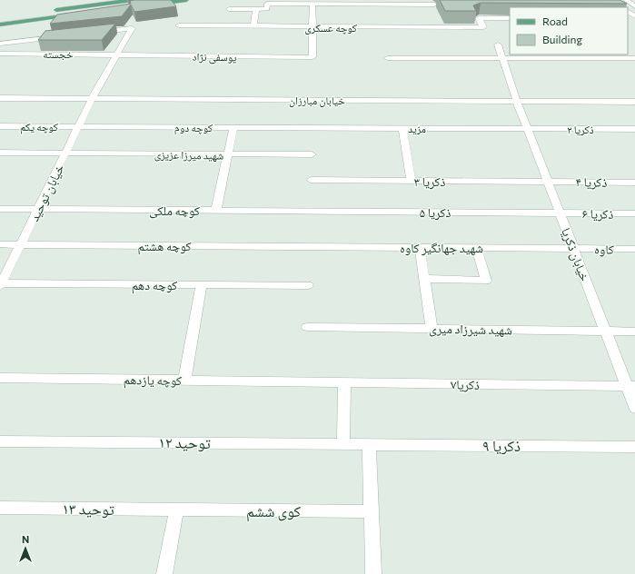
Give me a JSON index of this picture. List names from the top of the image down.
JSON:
{
  "streets": {
    "street": [
      "کوچه عسکری",
      "خجسته",
      "یوسفی نژاد",
      "خیابان مبارزان",
      "کوچه یکم",
      "کوچه دوم",
      "مزید",
      "ذکریا ۲",
      "شهید میرزا عزیزی",
      "ذکریا ۳",
      "ذکریا ۴",
      "خیابان توحید",
      "کوچه ملکی",
      "ذکریا ۵",
      "ذکریا ۶",
      "کوچه هشتم",
      "شهید جهانگیر کاوه",
      "کاوه",
      "خیابان ذکریا",
      "کوچه دهم",
      "شهید شیرزاد میری",
      "کوچه یازدهم",
      "ذکریا۷",
      "توحید ۱۲",
      "ذکریا ۹",
      "توحید ۱۳",
      "کوی ششم"
    ]
  },
  "crossings": [
    ["کوچه عسکری", "یوسفی نژاد"],
    ["خجسته", "یوسفی نژاد"],
    ["خیابان مبارزان", "خیابان توحید"],
    ["خیابان مبارزان", "خیابان ذکریا"],
    ["کوچه یکم", "کوچه دوم"],
    ["کوچه یکم", "خیابان توحید"],
    ["کوچه دوم", "مزید"],
    ["کوچه دوم", "خیابان توحید"],
    ["مزید", "ذکریا ۲"],
    ["مزید", "خیابان ذکریا"],
    ["ذکریا ۲", "خیابان ذکریا"],
    ["شهید میرزا عزیزی", "خیابان توحید"],
    ["ذکریا ۳", "ذکریا ۴"],
    ["ذکریا ۳", "خیابان ذکریا"],
    ["ذکریا ۴", "خیابان ذکریا"],
    ["خیابان توحید", "کوچه ملکی"],
    ["خیابان توحید", "کوچه هشتم"],
    ["خیابان توحید", "کوچه دهم"],
    ["کوچه ملکی", "ذکریا ۵"],
    ["ذکریا ۵", "ذکریا ۶"],
    ["ذکریا ۵", "خیابان ذکریا"],
    ["ذکریا ۶", "خیابان ذکریا"],
    ["کوچه هشتم", "شهید جهانگیر کاوه"],
    ["شهید جهانگیر کاوه", "کاوه"],
    ["شهید جهانگیر کاوه", "خیابان ذکریا"],
    ["کاوه", "خیابان ذکریا"],
    ["خیابان ذکریا", "شهید شیرزاد میری"],
    ["خیابان ذکریا", "ذکریا۷"],
    ["کوچه یازدهم", "ذکریا۷"],
    ["توحید ۱۲", "ذکریا ۹"],
    ["توحید ۱۳", "کوی ششم"]
  ],
  "legend": ["Road", "Building"],
  "north": "top"
}
